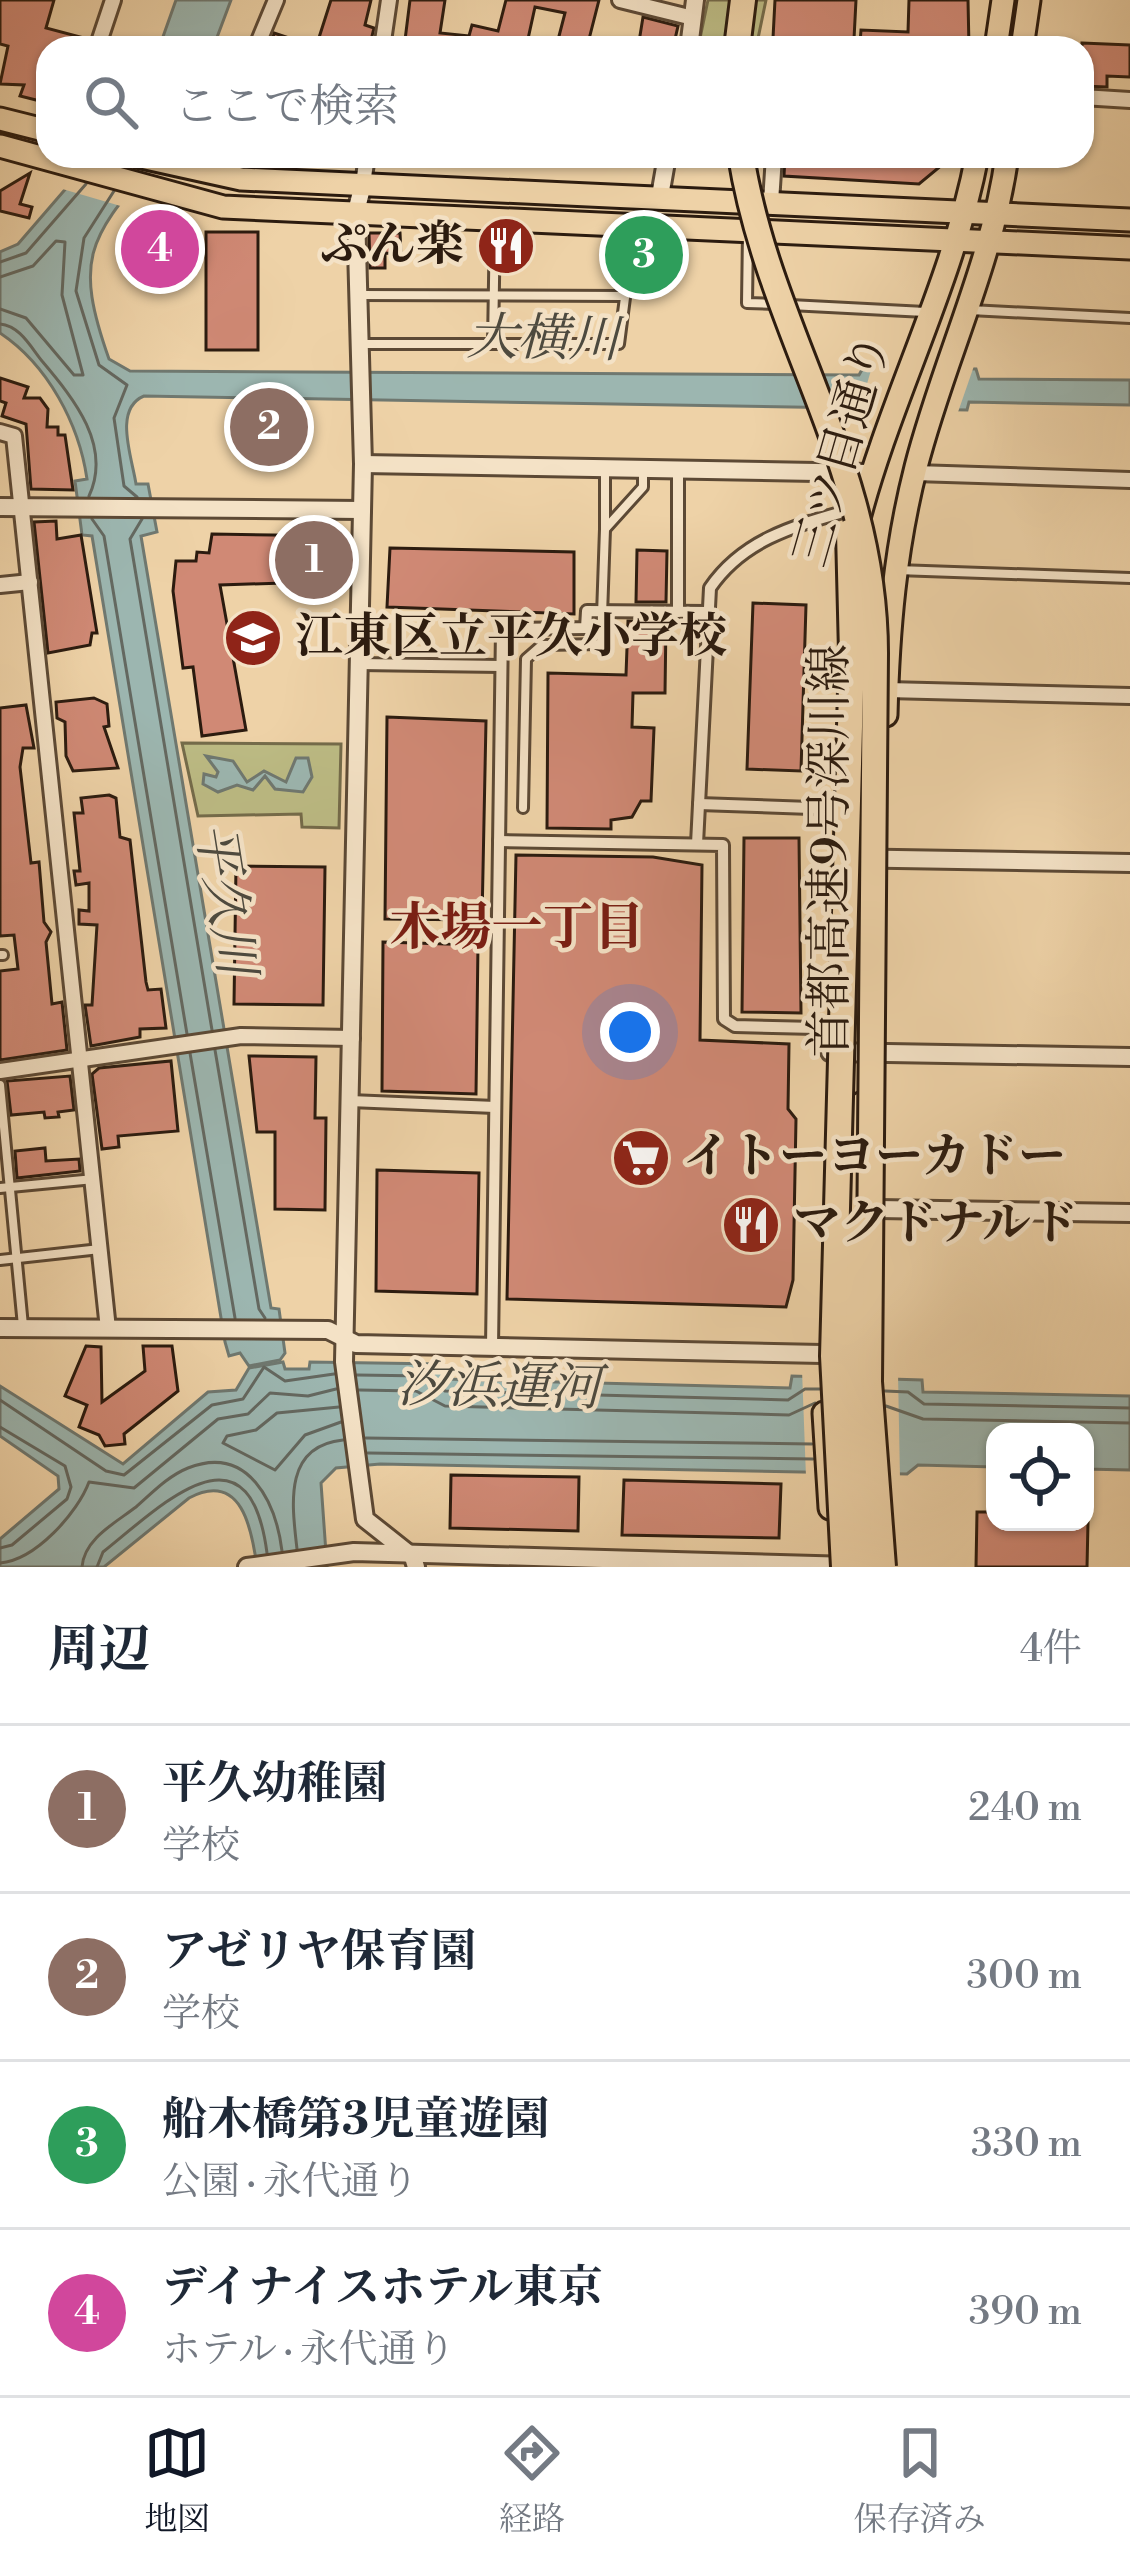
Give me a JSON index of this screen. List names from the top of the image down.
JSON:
{
  "streets": {
    "highway": ["首都高速9号深川線"],
    "main road": ["三ツ目通り"]
  },
  "crossings": [
    ["三ツ目通り", "首都高速9号深川線"]
  ],
  "districts": ["木場一丁目"],
  "water": ["大横川", "平久川", "汐浜運河"],
  "places": {
    "restaurant": ["ぷん楽", "マクドナルド"],
    "school or university": ["江東区立平久小学校"],
    "supermarket": ["イトーヨーカドー"]
  },
  "page": {
    "search": "ここで検索",
    "pins": [
      "4",
      "3",
      "2",
      "1"
    ],
    "heading": ["周辺", "4件"],
    "list": [
      {
        "mark": "1",
        "name": "平久幼稚園",
        "note": "学校",
        "value": "240 m"
      },
      {
        "mark": "2",
        "name": "アゼリヤ保育園",
        "note": "学校",
        "value": "300 m"
      },
      {
        "mark": "3",
        "name": "船木橋第3児童遊園",
        "note": "公園 · 永代通り",
        "value": "330 m"
      },
      {
        "mark": "4",
        "name": "デイナイスホテル東京",
        "note": "ホテル · 永代通り",
        "value": "390 m"
      }
    ],
    "nav": ["地図", "経路", "保存済み"]
  }
}
